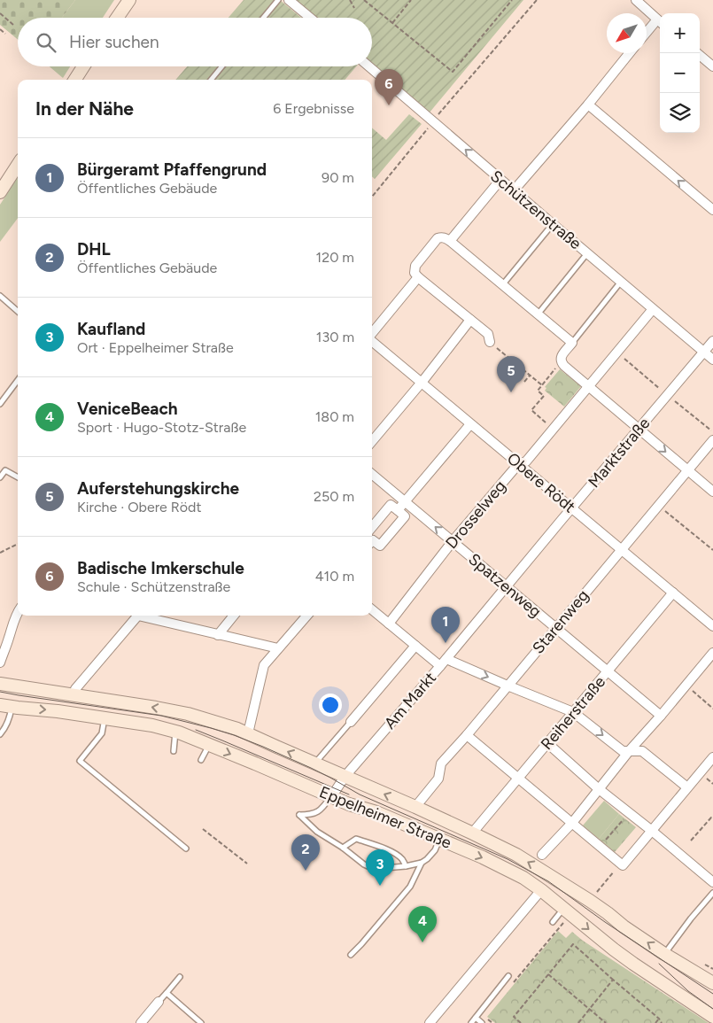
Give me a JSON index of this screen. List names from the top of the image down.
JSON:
{
  "streets": {
    "main road": ["Eppelheimer Straße"],
    "street": [
      "Schützenstraße",
      "Marktstraße",
      "Obere Rödt",
      "Drosselweg",
      "Spatzenweg",
      "Starenweg",
      "Am Markt",
      "Reiherstraße"
    ]
  },
  "crossings": [
    ["Schützenstraße", "Marktstraße"],
    ["Schützenstraße", "Drosselweg"],
    ["Marktstraße", "Obere Rödt"],
    ["Marktstraße", "Spatzenweg"],
    ["Marktstraße", "Am Markt"],
    ["Obere Rödt", "Drosselweg"],
    ["Obere Rödt", "Starenweg"],
    ["Obere Rödt", "Reiherstraße"],
    ["Drosselweg", "Spatzenweg"],
    ["Spatzenweg", "Starenweg"],
    ["Spatzenweg", "Reiherstraße"],
    ["Starenweg", "Eppelheimer Straße"],
    ["Am Markt", "Eppelheimer Straße"],
    ["Reiherstraße", "Eppelheimer Straße"]
  ],
  "north": "bottom left",
  "page": {
    "map_buttons": ["+", "−"],
    "search": "Hier suchen",
    "pins": [
      "6",
      "5",
      "1",
      "2",
      "3",
      "4"
    ],
    "heading": ["In der Nähe", "6 Ergebnisse"],
    "list": [
      {
        "mark": "1",
        "name": "Bürgeramt Pfaffengrund",
        "note": "Öffentliches Gebäude",
        "value": "90 m"
      },
      {
        "mark": "2",
        "name": "DHL",
        "note": "Öffentliches Gebäude",
        "value": "120 m"
      },
      {
        "mark": "3",
        "name": "Kaufland",
        "note": "Ort · Eppelheimer Straße",
        "value": "130 m"
      },
      {
        "mark": "4",
        "name": "VeniceBeach",
        "note": "Sport · Hugo-Stotz-Straße",
        "value": "180 m"
      },
      {
        "mark": "5",
        "name": "Auferstehungskirche",
        "note": "Kirche · Obere Rödt",
        "value": "250 m"
      },
      {
        "mark": "6",
        "name": "Badische Imkerschule",
        "note": "Schule · Schützenstraße",
        "value": "410 m"
      }
    ]
  }
}
